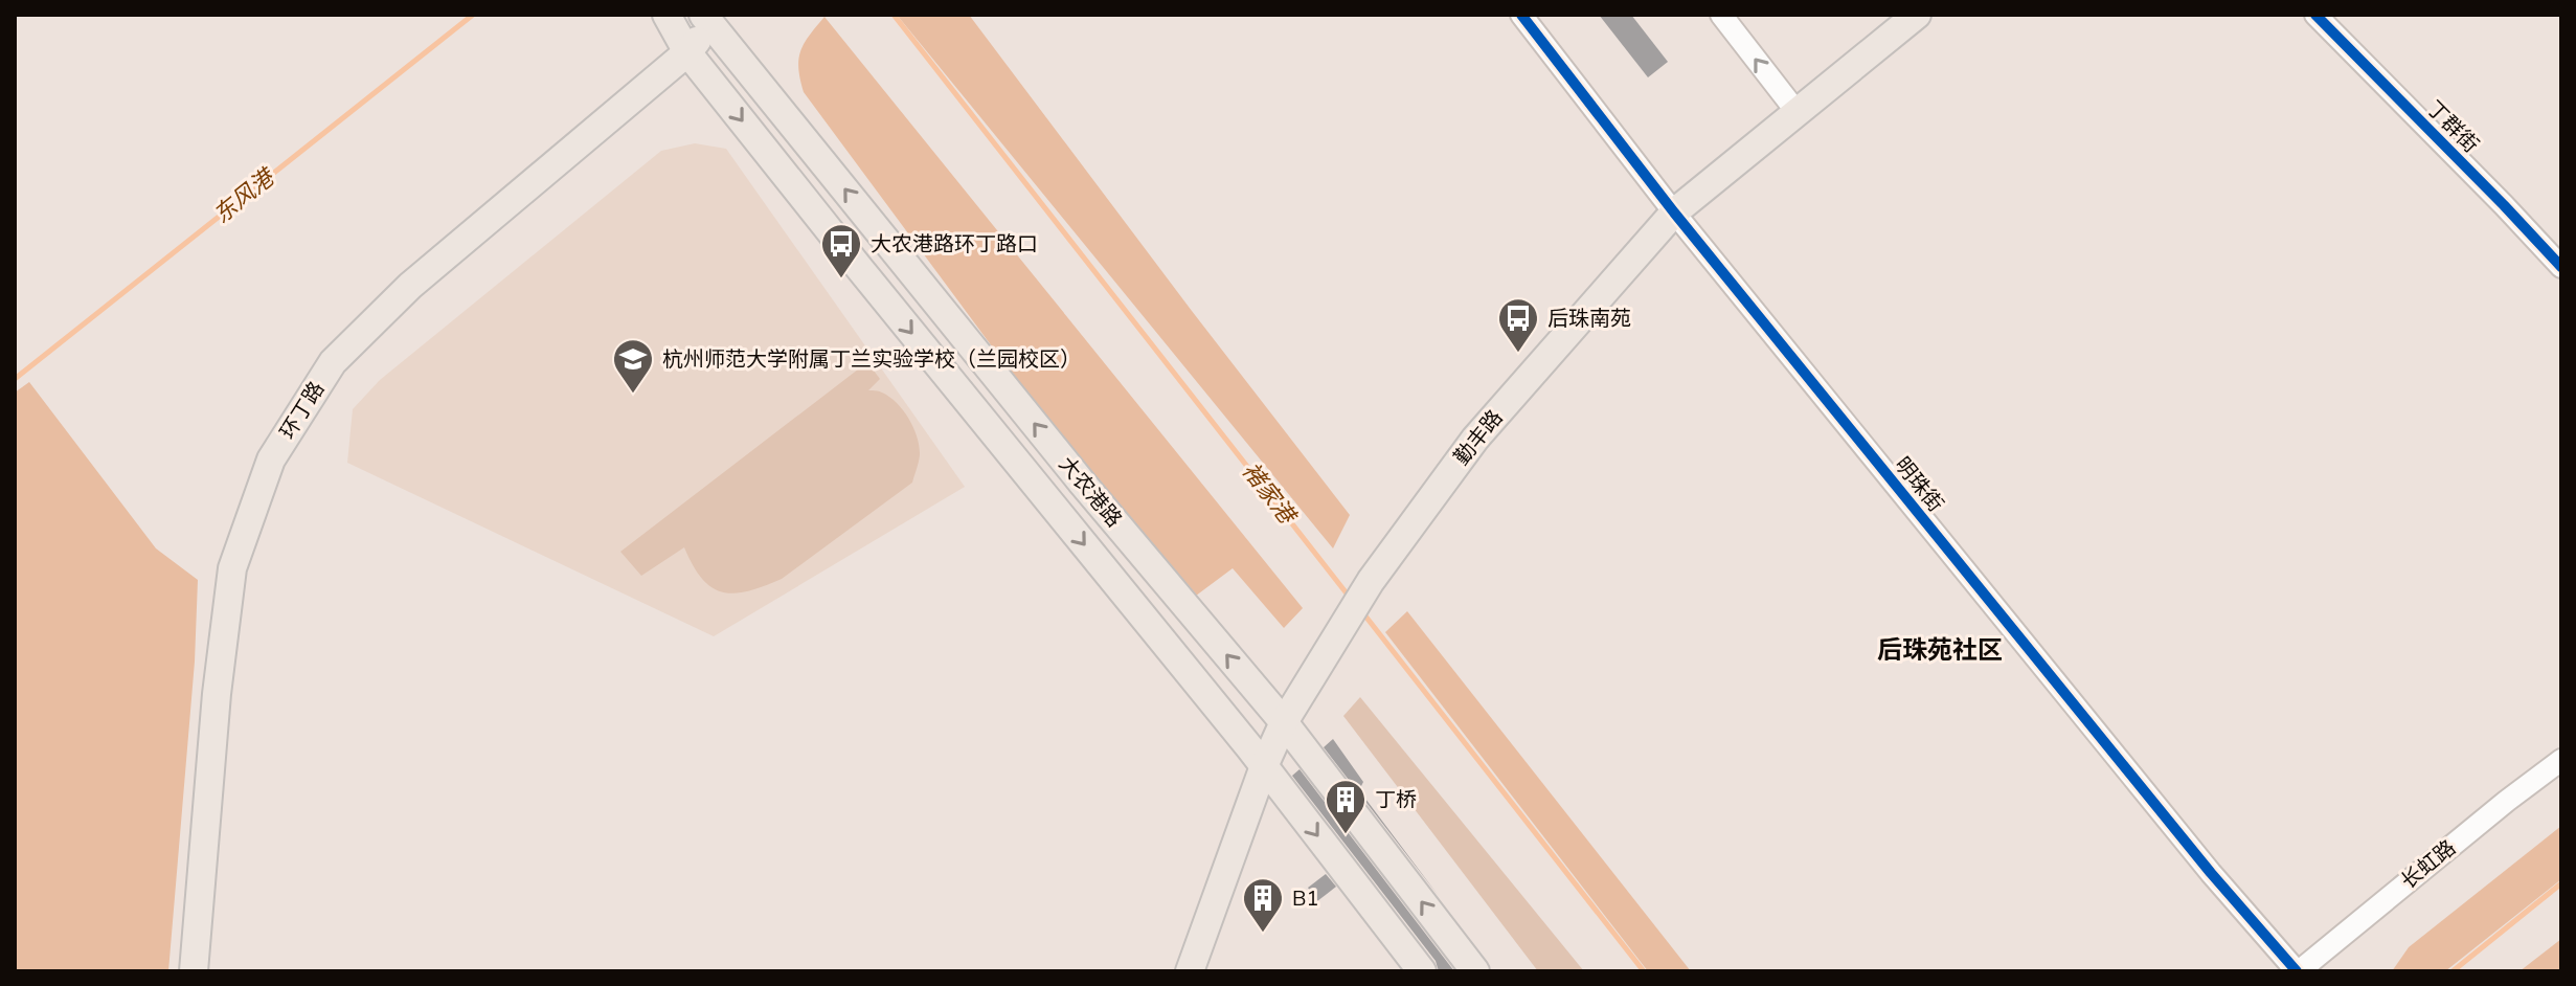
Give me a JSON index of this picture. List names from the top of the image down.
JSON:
{
  "streets": {
    "main road": ["环丁路", "勤丰路", "大农港路"],
    "street": ["丁群街", "明珠街", "长虹路"]
  },
  "crossings": [
    ["环丁路", "大农港路"],
    ["勤丰路", "明珠街"],
    ["勤丰路", "大农港路"],
    ["明珠街", "长虹路"]
  ],
  "districts": ["后珠苑社区"],
  "water": ["东风港", "褚家港"],
  "places": {
    "bus stop": ["大农港路环丁路口", "后珠南苑"],
    "school or university": ["杭州师范大学附属丁兰实验学校（兰园校区）"],
    "building": ["丁桥", "B1"]
  }
}
